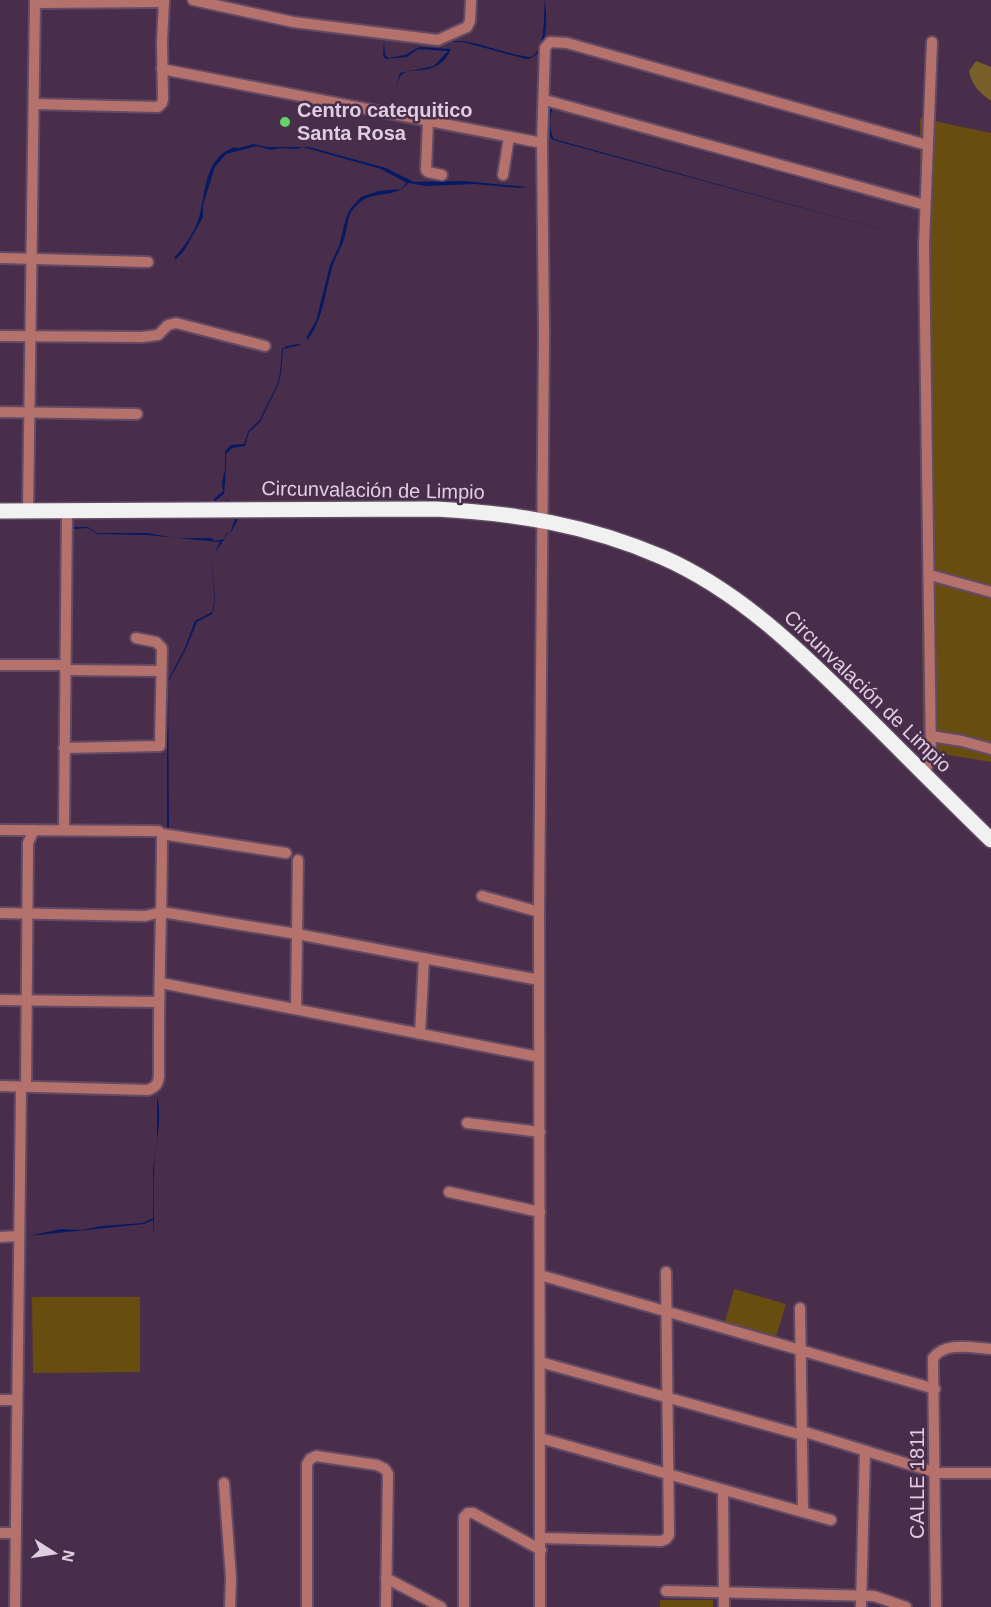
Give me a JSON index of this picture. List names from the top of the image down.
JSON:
{
  "streets": {
    "highway": ["Circunvalación de Limpio"],
    "street": ["CALLE 1811"]
  },
  "places": ["Centro catequitico Santa Rosa"],
  "north": "right"
}
